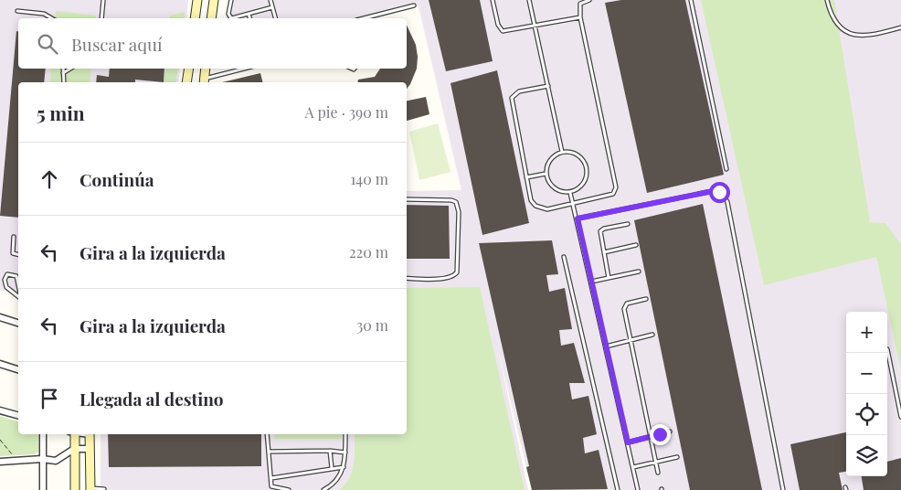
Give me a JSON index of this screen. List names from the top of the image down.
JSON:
{
  "page": {
    "search": "Buscar aquí",
    "heading": ["5 min", "A pie · 390 m"],
    "list": [
      ["Continúa", "140 m"],
      ["Gira a la izquierda", "220 m"],
      ["Gira a la izquierda", "30 m"],
      "Llegada al destino"
    ],
    "map_buttons": ["+", "−"]
  }
}
